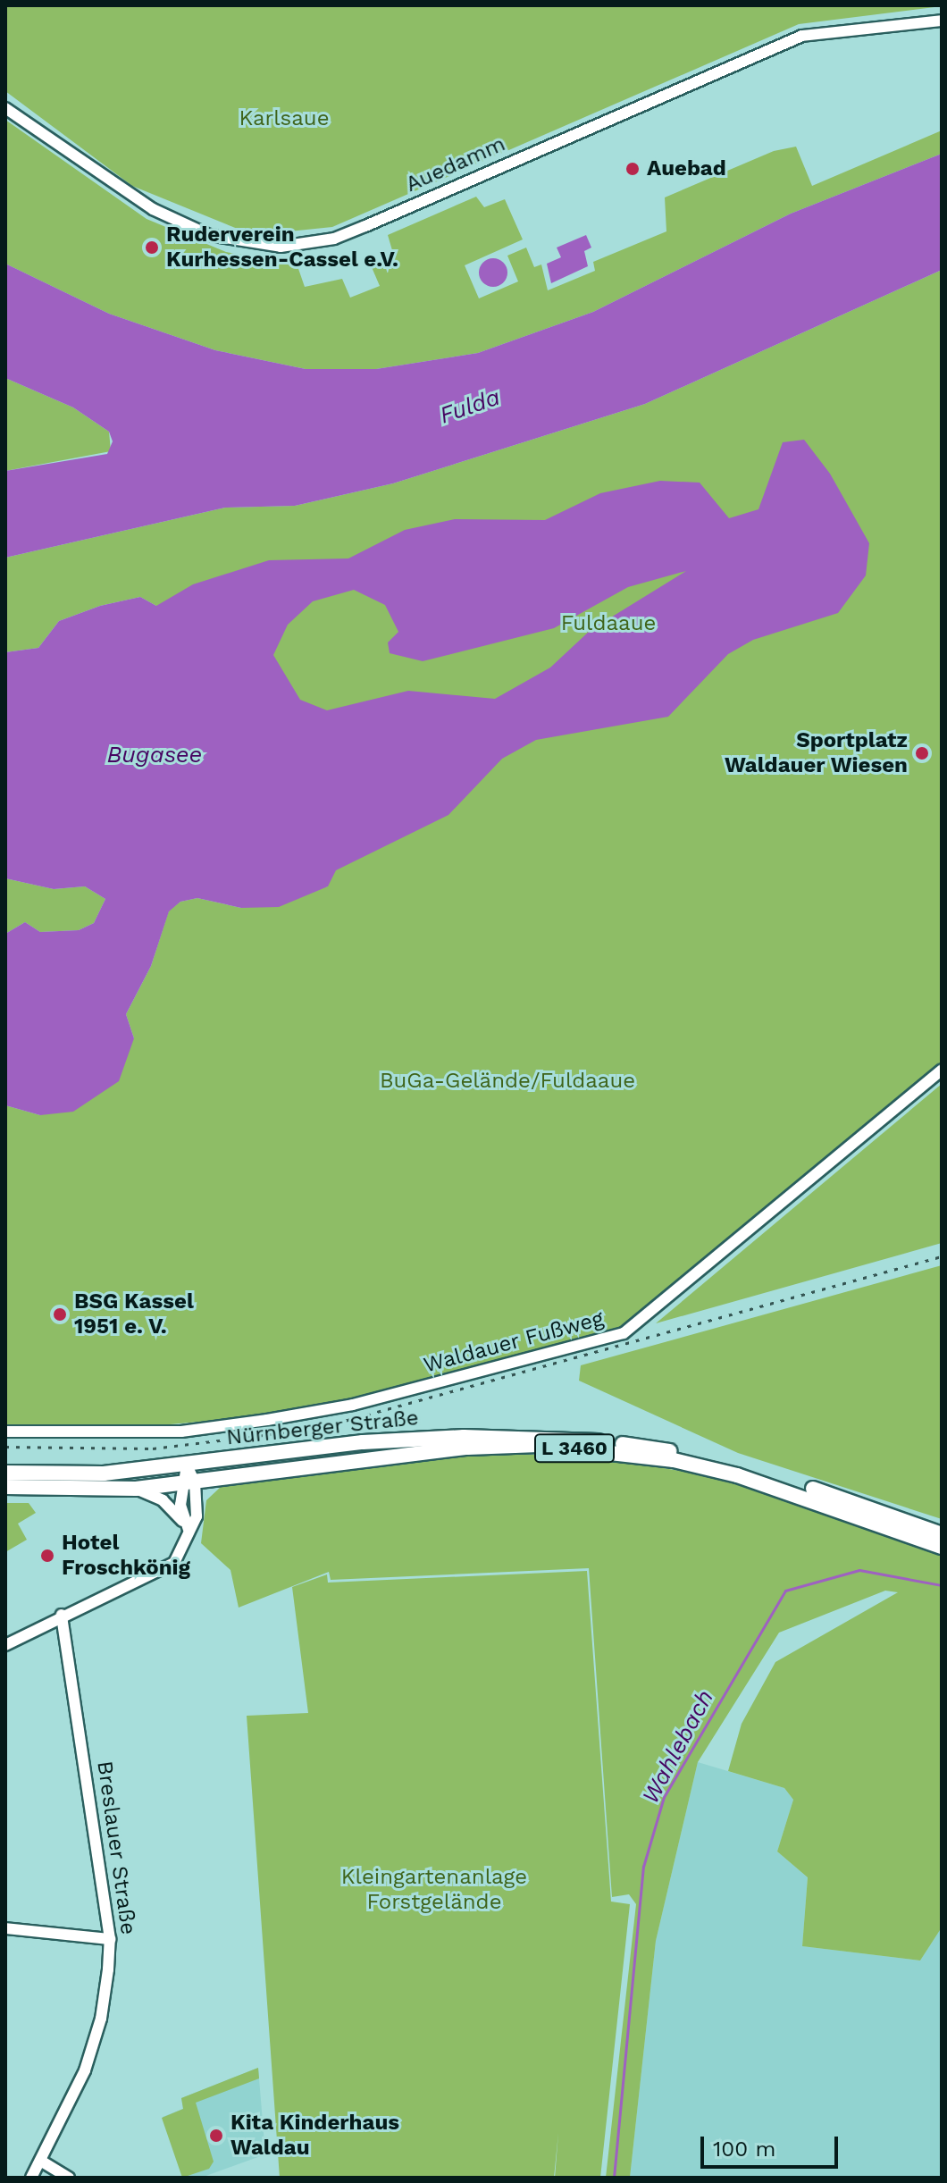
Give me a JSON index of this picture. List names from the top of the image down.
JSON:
{
  "streets": {
    "main road": ["Nürnberger Straße", "L 3460"],
    "street": ["Auedamm", "Waldauer Fußweg", "Breslauer Straße"]
  },
  "crossings": [
    ["Nürnberger Straße", "L 3460"]
  ],
  "water": ["Fulda", "Bugasee", "Wahlebach"],
  "parks": [
    "Karlsaue",
    "Fuldaaue",
    "BuGa-Gelände/Fuldaaue",
    "Kleingartenanlage Forstgelände"
  ],
  "places": [
    "Auebad",
    "Ruderverein Kurhessen-Cassel e.V.",
    "Sportplatz Waldauer Wiesen",
    "BSG Kassel 1951 e. V.",
    "Hotel Froschkönig",
    "Kita Kinderhaus Waldau"
  ],
  "scale_bar": "100 m"
}
